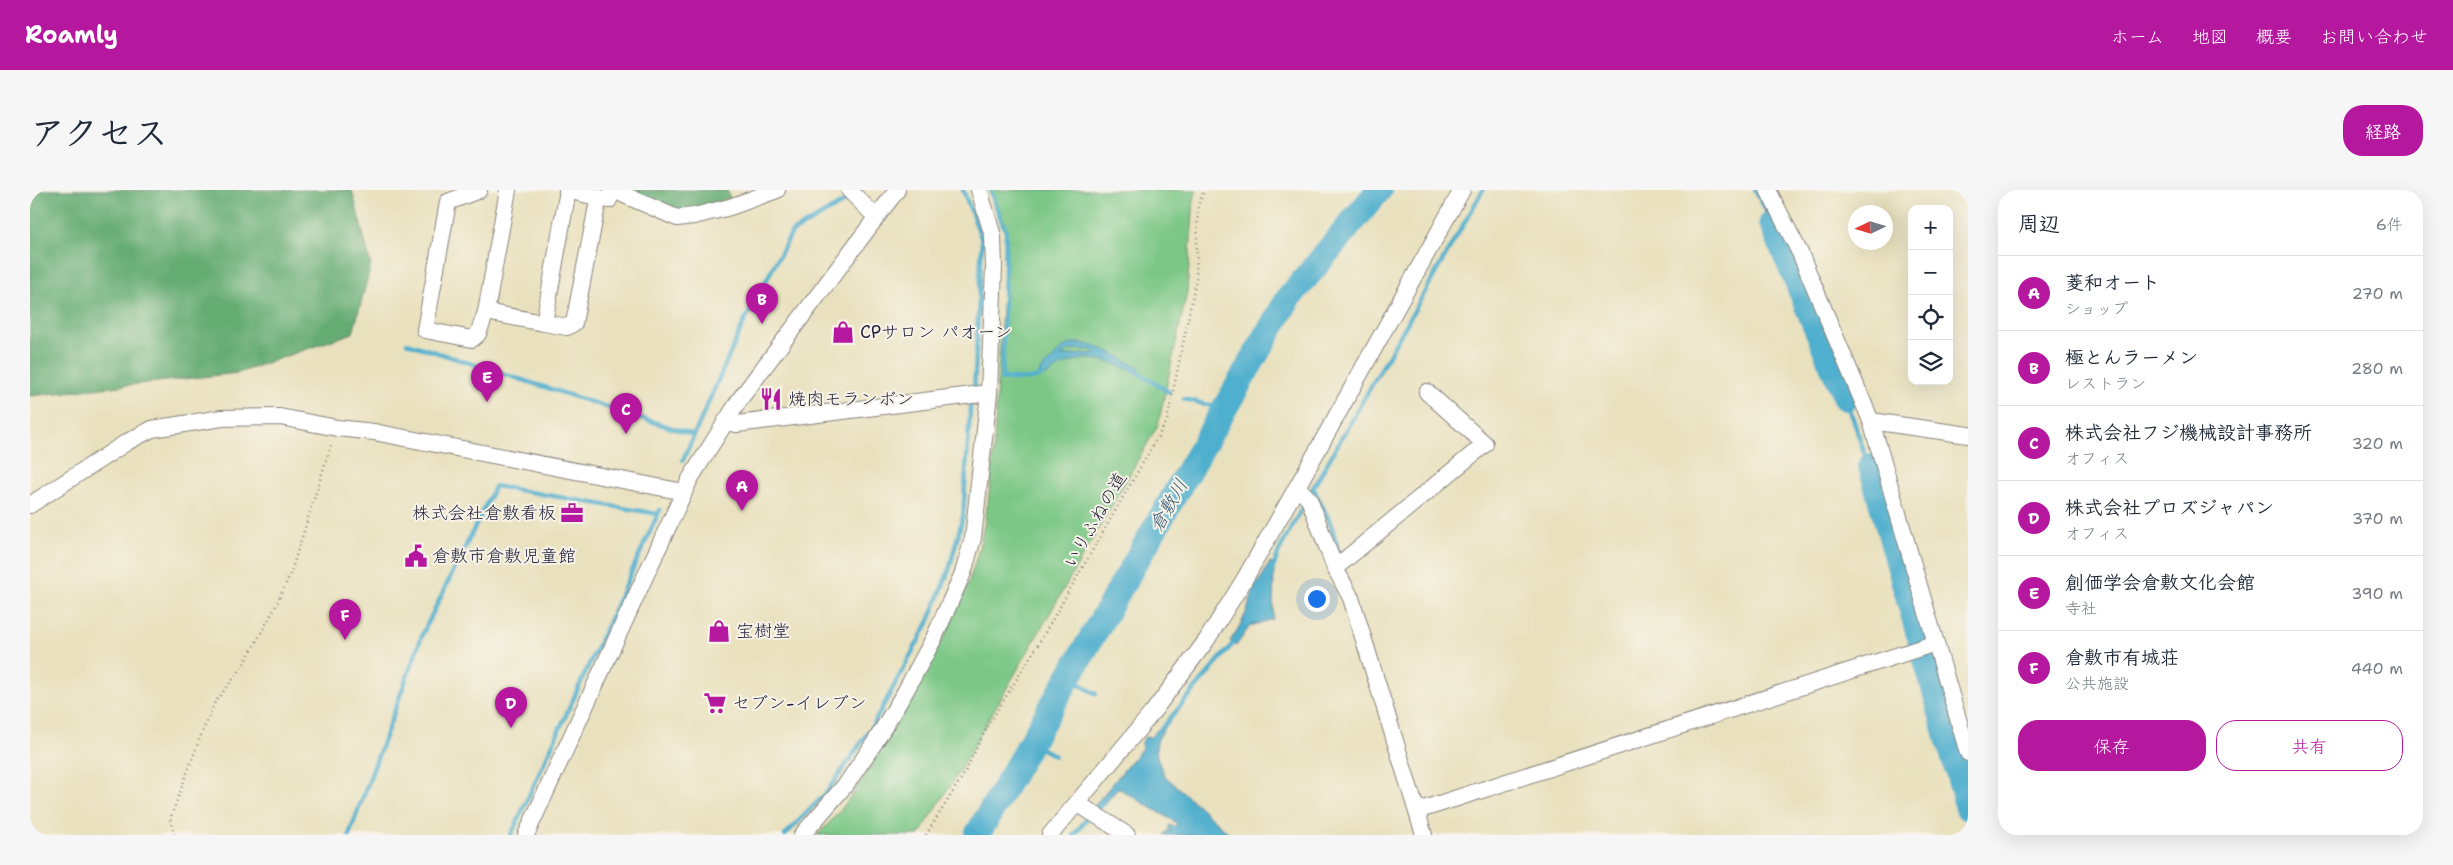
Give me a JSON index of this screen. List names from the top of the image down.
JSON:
{
  "streets": {
    "path": ["いりふねの道"]
  },
  "water": ["倉敷川"],
  "places": {
    "shop": ["CPサロン パオーン", "宝樹堂"],
    "restaurant": ["焼肉モランボン"],
    "office": ["株式会社倉敷看板"],
    "public building": ["倉敷市倉敷児童館"],
    "supermarket": ["セブン-イレブン"]
  },
  "north": "left",
  "page": {
    "header": "Roamly",
    "nav": [
      "ホーム",
      "地図",
      "概要",
      "お問い合わせ"
    ],
    "title": "アクセス",
    "buttons": [
      "経路",
      ["保存", "共有"]
    ],
    "heading": ["周辺", "6件"],
    "map_buttons": ["+", "−"],
    "list": [
      {
        "mark": "A",
        "name": "菱和オート",
        "note": "ショップ",
        "value": "270 m"
      },
      {
        "mark": "B",
        "name": "極とんラーメン",
        "note": "レストラン",
        "value": "280 m"
      },
      {
        "mark": "C",
        "name": "株式会社フジ機械設計事務所",
        "note": "オフィス",
        "value": "320 m"
      },
      {
        "mark": "D",
        "name": "株式会社プロズジャパン",
        "note": "オフィス",
        "value": "370 m"
      },
      {
        "mark": "E",
        "name": "創価学会倉敷文化会館",
        "note": "寺社",
        "value": "390 m"
      },
      {
        "mark": "F",
        "name": "倉敷市有城荘",
        "note": "公共施設",
        "value": "440 m"
      }
    ],
    "pins": [
      "B",
      "E",
      "C",
      "A",
      "F",
      "D"
    ]
  }
}
